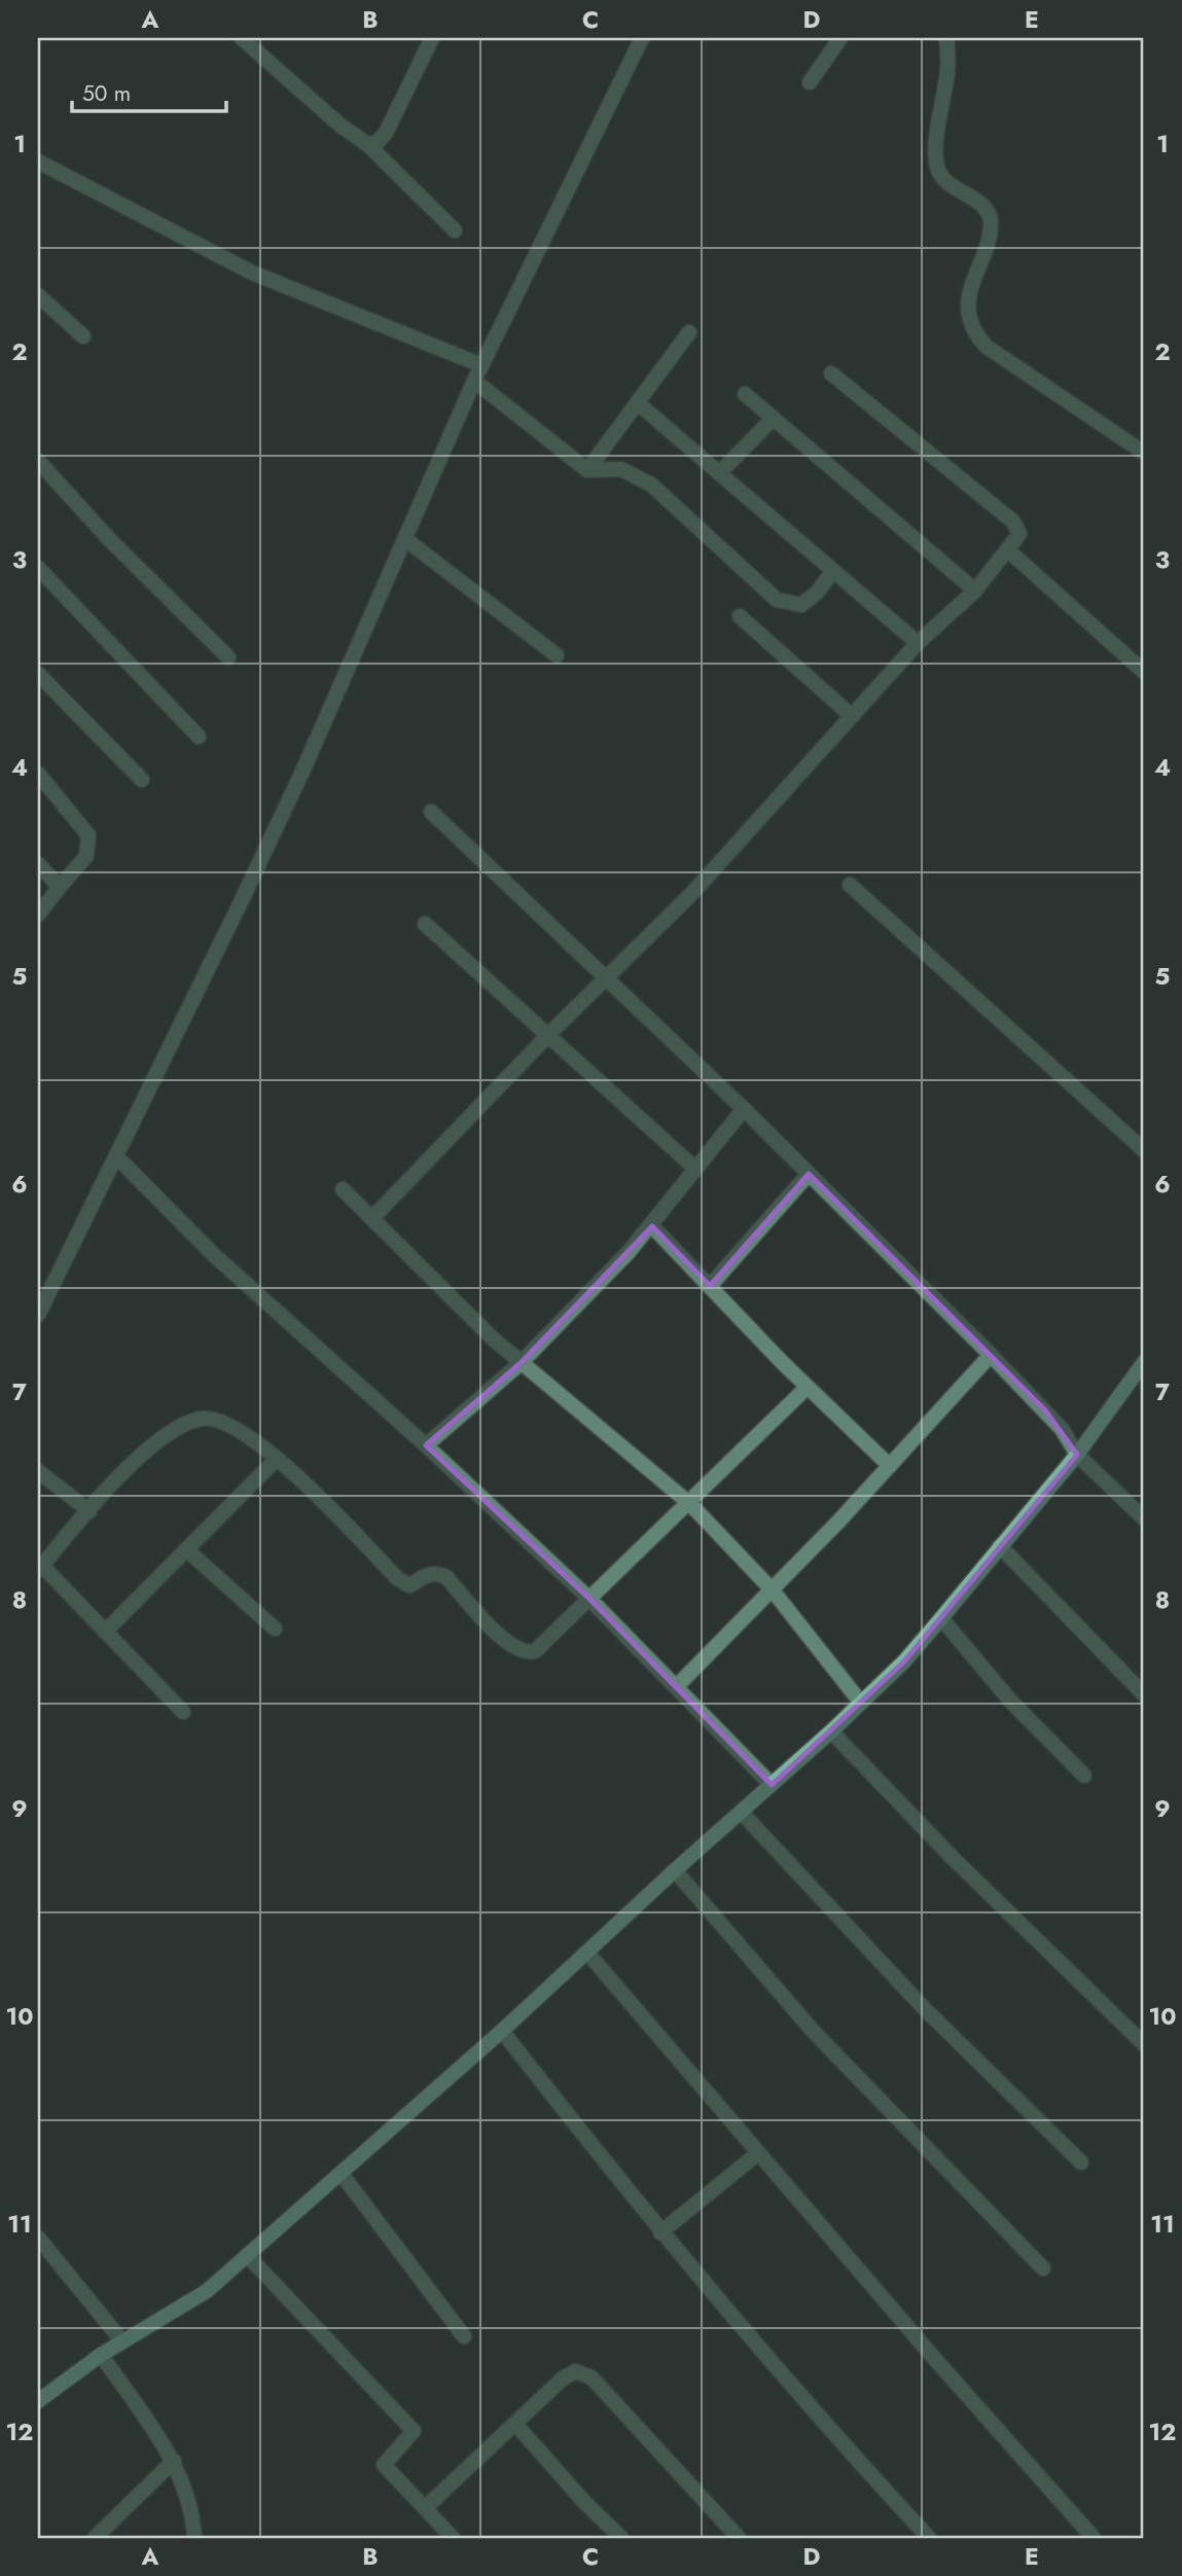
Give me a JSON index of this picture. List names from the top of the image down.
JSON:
{
  "scale_bar": "50 m",
  "grid": {
    "columns": [
      "A",
      "B",
      "C",
      "D",
      "E"
    ],
    "rows": [
      "1",
      "2",
      "3",
      "4",
      "5",
      "6",
      "7",
      "8",
      "9",
      "10",
      "11",
      "12"
    ]
  }
}
